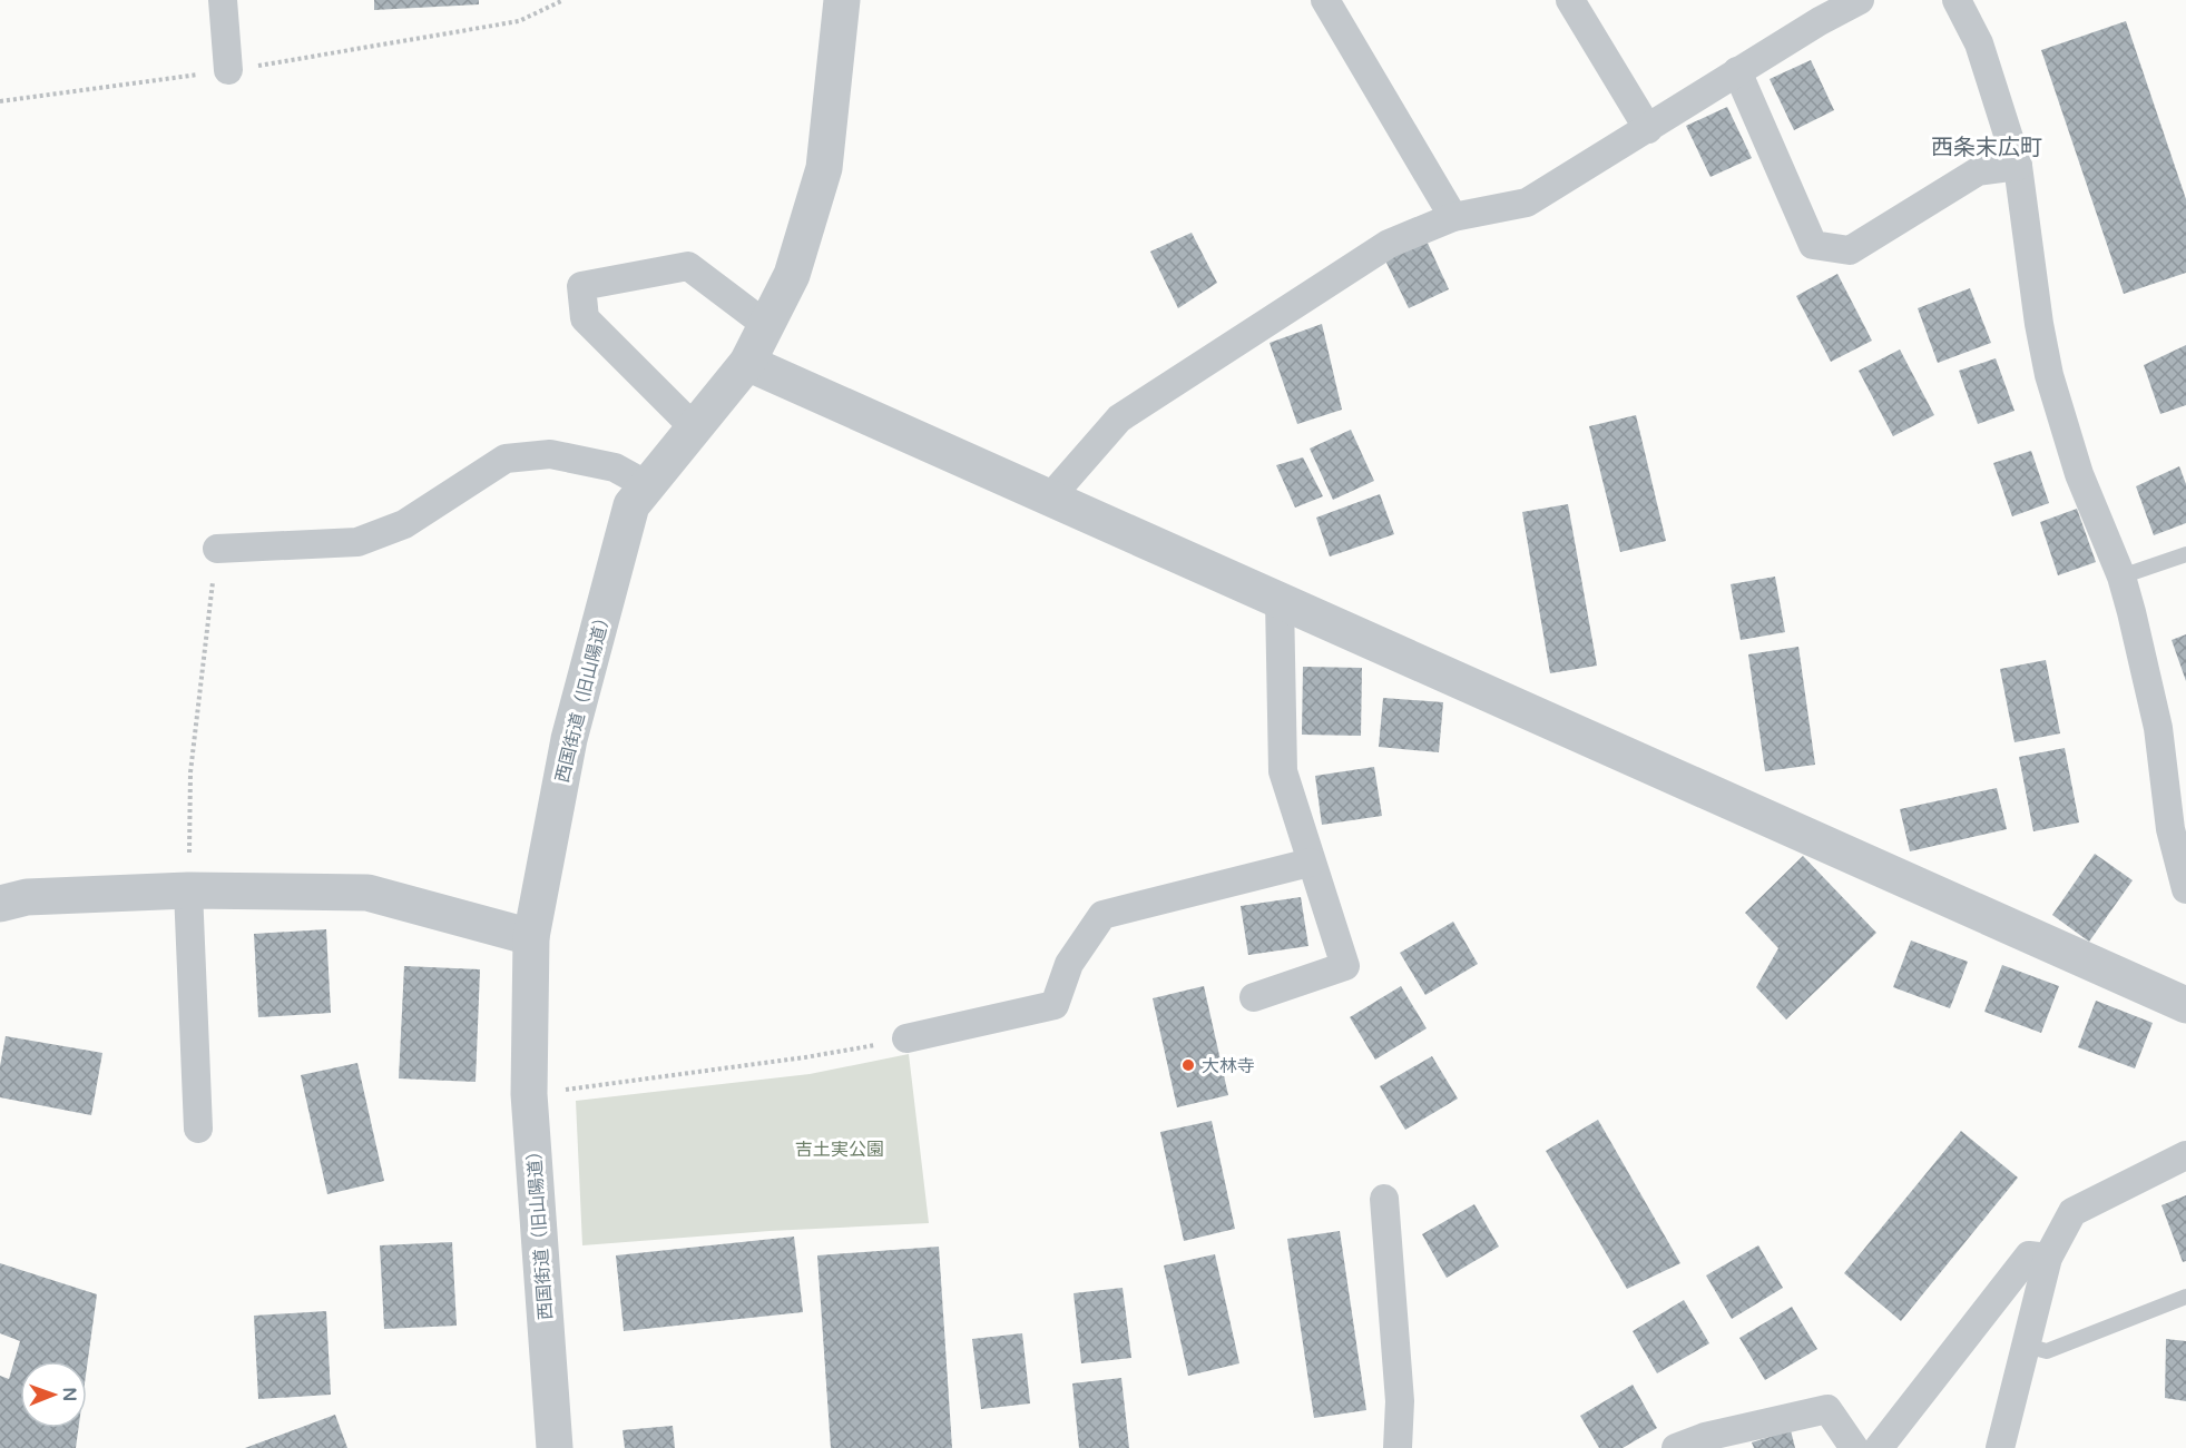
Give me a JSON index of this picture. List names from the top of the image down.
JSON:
{
  "streets": {
    "street": ["西国街道（旧山陽道）"]
  },
  "districts": ["西条末広町"],
  "parks": ["吉土実公園"],
  "places": ["大林寺"],
  "north": "right"
}
